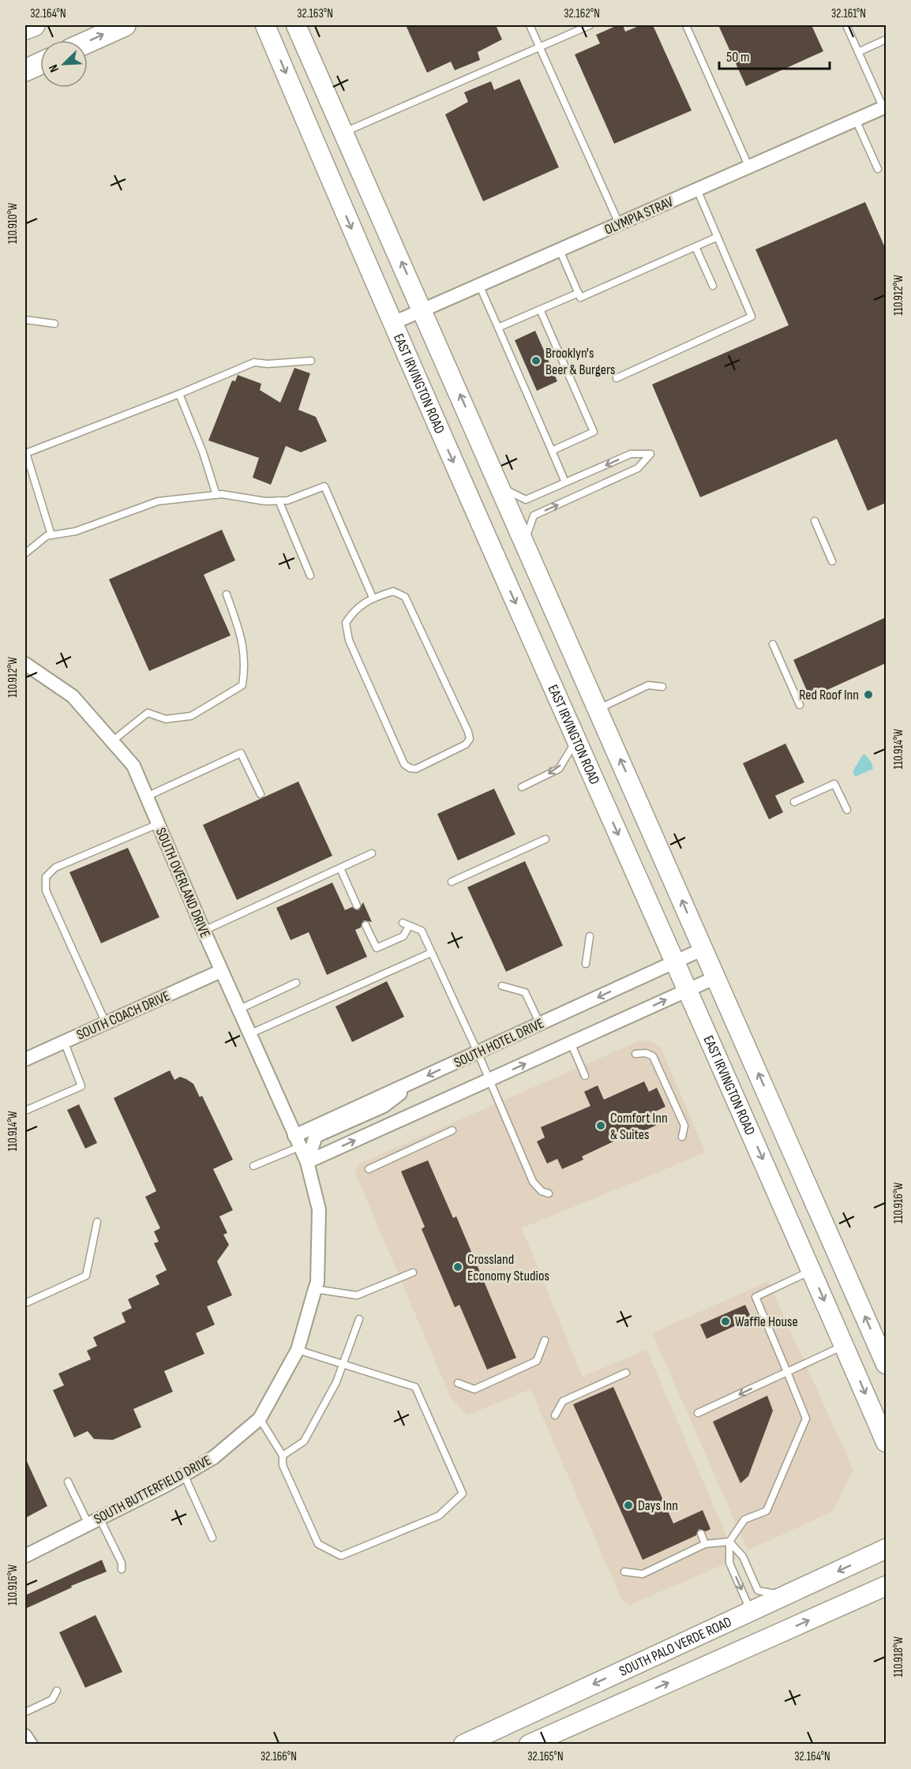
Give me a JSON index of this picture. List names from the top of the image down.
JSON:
{
  "streets": {
    "main road": ["EAST IRVINGTON ROAD", "SOUTH PALO VERDE ROAD"],
    "street": [
      "OLYMPIA STRAV",
      "SOUTH OVERLAND DRIVE",
      "SOUTH COACH DRIVE",
      "SOUTH HOTEL DRIVE",
      "SOUTH BUTTERFIELD DRIVE"
    ]
  },
  "crossings": [
    ["OLYMPIA STRAV", "EAST IRVINGTON ROAD"],
    ["EAST IRVINGTON ROAD", "SOUTH HOTEL DRIVE"],
    ["SOUTH OVERLAND DRIVE", "SOUTH COACH DRIVE"],
    ["SOUTH OVERLAND DRIVE", "SOUTH HOTEL DRIVE"],
    ["SOUTH OVERLAND DRIVE", "SOUTH BUTTERFIELD DRIVE"],
    ["SOUTH HOTEL DRIVE", "SOUTH BUTTERFIELD DRIVE"]
  ],
  "places": [
    "Brooklyn's Beer & Burgers",
    "Red Roof Inn",
    "Comfort Inn & Suites",
    "Crossland Economy Studios",
    "Waffle House",
    "Days Inn"
  ],
  "scale_bar": "50 m",
  "north": "bottom left",
  "coordinates": [
    "32.164°N",
    "32.163°N",
    "32.162°N",
    "32.161°N",
    "110.910°W",
    "110.912°W",
    "110.914°W",
    "110.916°W",
    "110.918°W",
    "32.166°N",
    "32.165°N"
  ]
}
